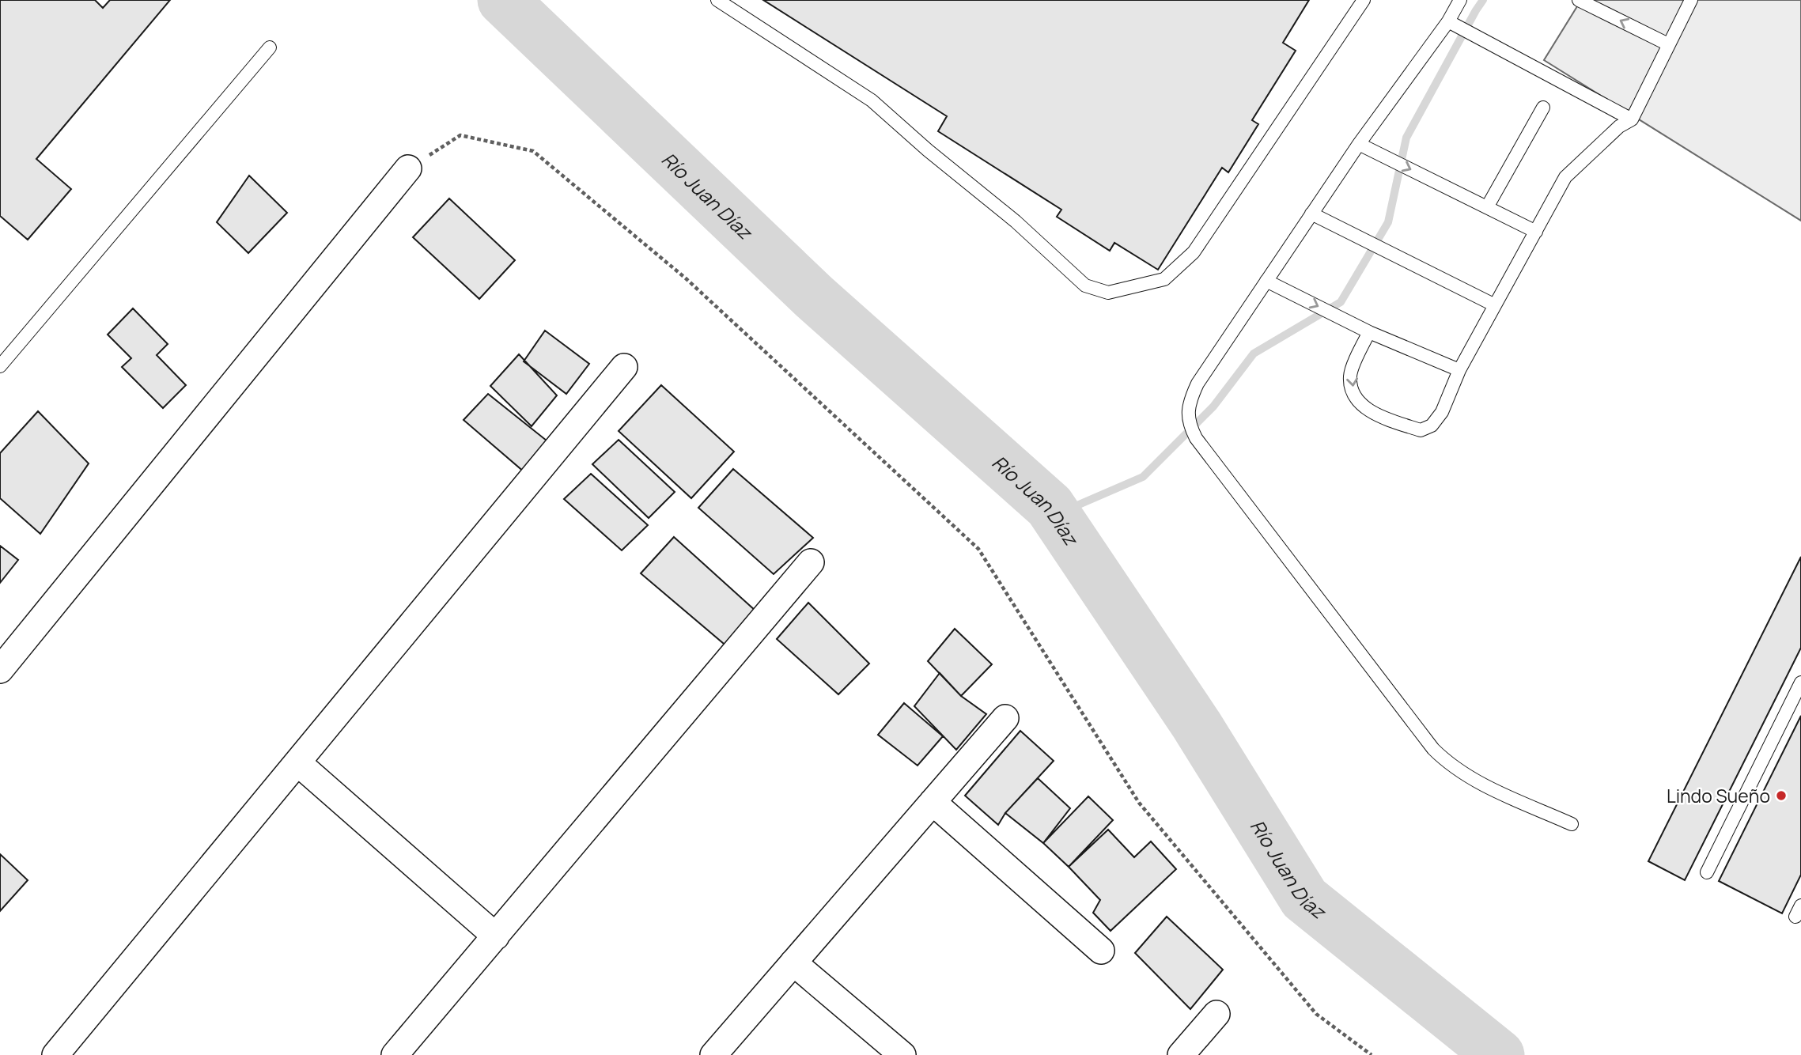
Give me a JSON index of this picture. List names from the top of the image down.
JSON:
{
  "water": ["Río Juan Díaz"],
  "places": ["Lindo Sueño"]
}
